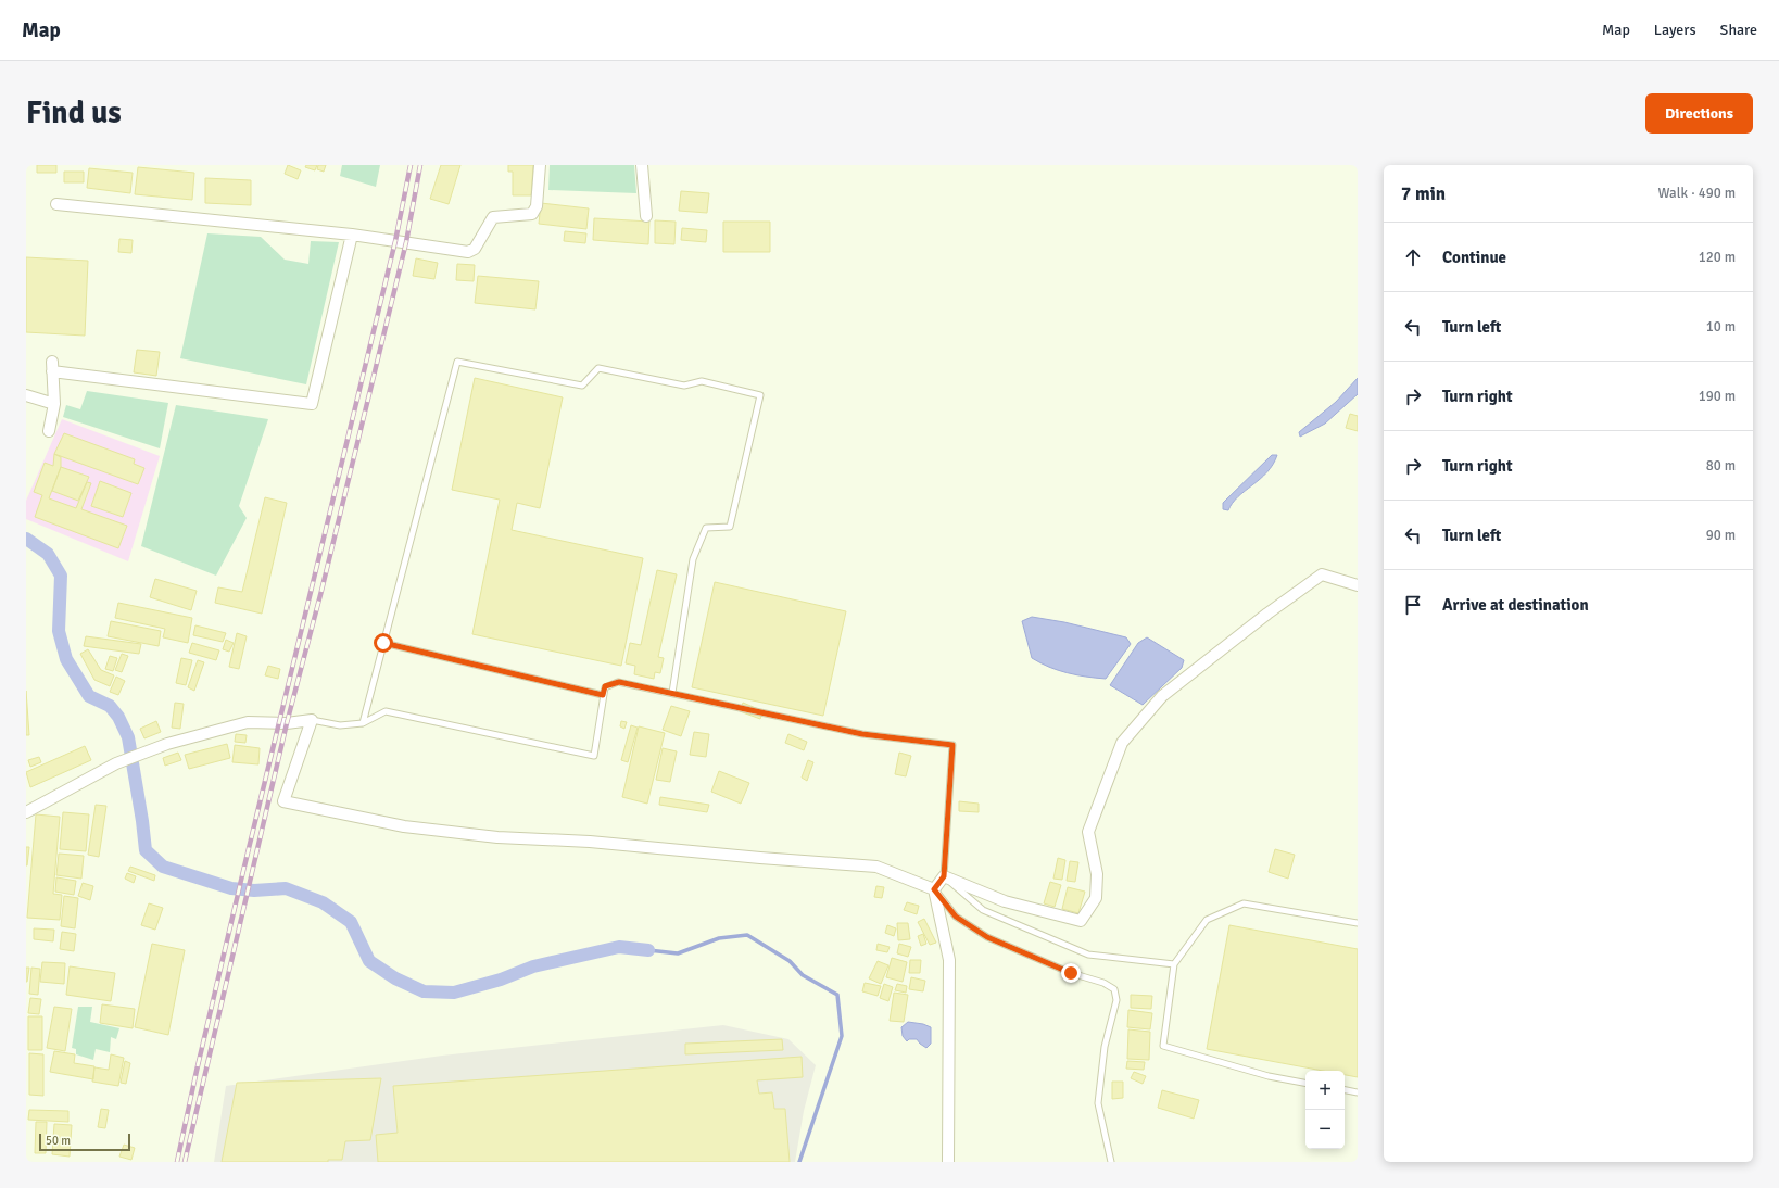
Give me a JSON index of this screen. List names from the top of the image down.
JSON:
{
  "scale_bar": "50 m",
  "page": {
    "header": "Map",
    "nav": ["Map", "Layers", "Share"],
    "buttons": "Directions",
    "title": "Find us",
    "heading": ["7 min", "Walk · 490 m"],
    "list": [
      ["Continue", "120 m"],
      ["Turn left", "10 m"],
      ["Turn right", "190 m"],
      ["Turn right", "80 m"],
      ["Turn left", "90 m"],
      "Arrive at destination"
    ],
    "map_buttons": ["+", "−"],
    "scale": "50 m"
  }
}
